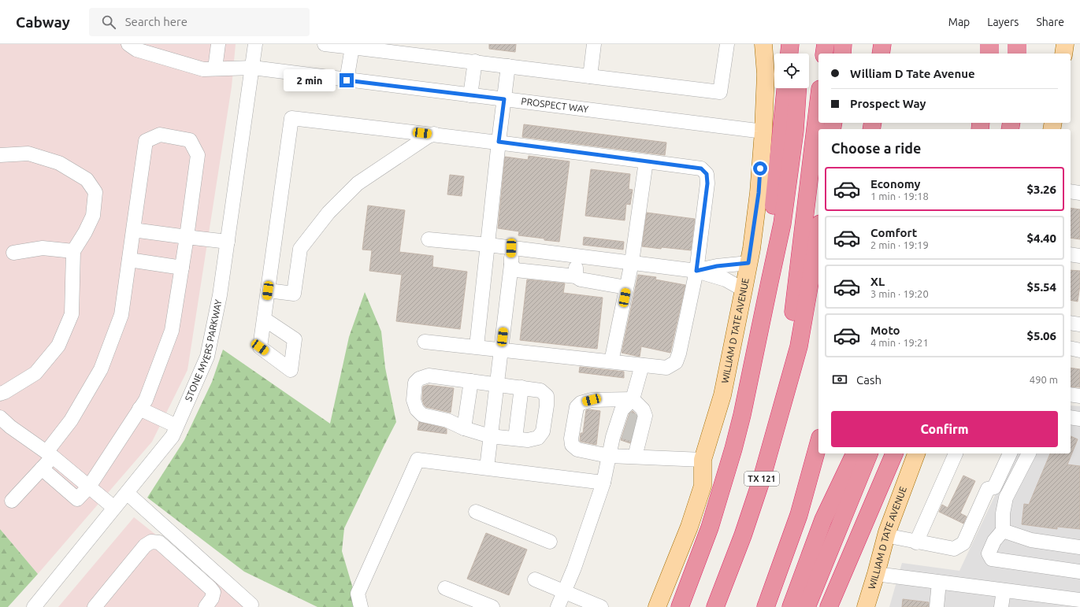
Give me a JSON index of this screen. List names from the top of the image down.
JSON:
{
  "streets": {
    "highway": ["TX 121"],
    "main road": ["WILLIAM D TATE AVENUE"],
    "street": ["PROSPECT WAY", "STONE MYERS PARKWAY"]
  },
  "crossings": [
    ["PROSPECT WAY", "WILLIAM D TATE AVENUE"],
    ["PROSPECT WAY", "STONE MYERS PARKWAY"]
  ],
  "page": {
    "header": "Cabway",
    "search": "Search here",
    "nav": ["Map", "Layers", "Share"],
    "banner": ["William D Tate Avenue", "Prospect Way"],
    "bubble": "2 min",
    "heading": "Choose a ride",
    "list": [
      {
        "name": "Economy",
        "note": "1 min · 19:18",
        "value": "$3.26"
      },
      {
        "name": "Comfort",
        "note": "2 min · 19:19",
        "value": "$4.40"
      },
      {
        "name": "XL",
        "note": "3 min · 19:20",
        "value": "$5.54"
      },
      {
        "name": "Moto",
        "note": "4 min · 19:21",
        "value": "$5.06"
      }
    ],
    "pay": ["Cash", "490 m"],
    "buttons": "Confirm"
  }
}
